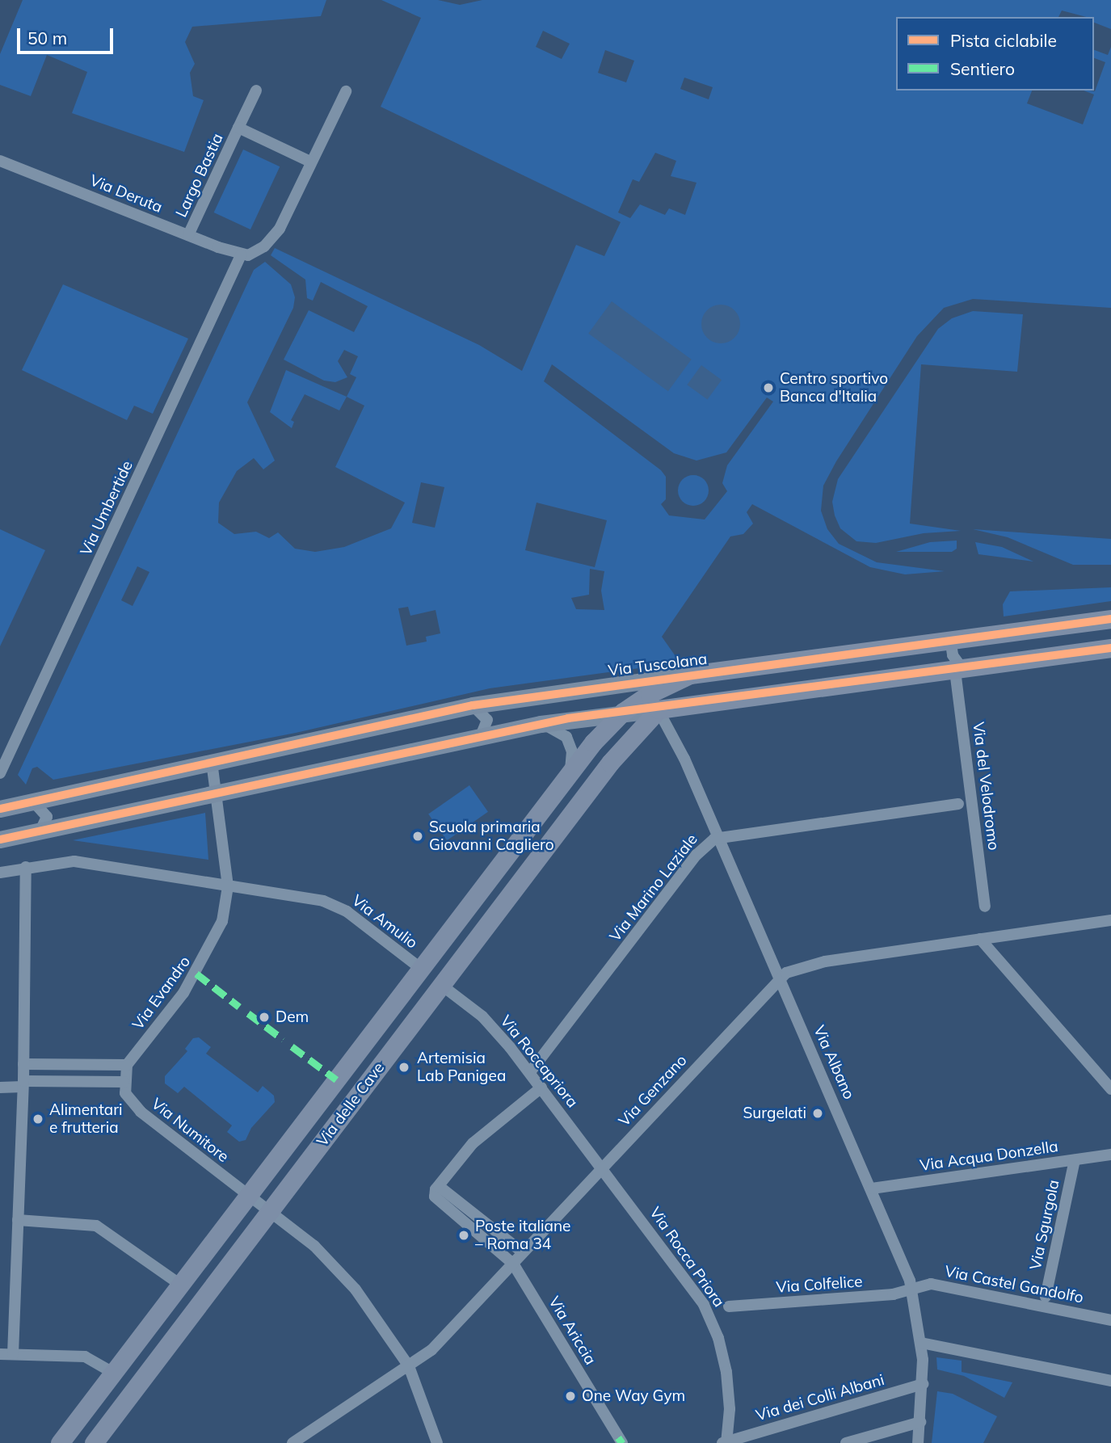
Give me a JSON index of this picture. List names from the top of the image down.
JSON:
{
  "streets": {
    "main road": ["Via Tuscolana", "Via delle Cave"],
    "street": [
      "Largo Bastia",
      "Via Deruta",
      "Via Umbertide",
      "Via del Velodromo",
      "Via Marino Laziale",
      "Via Amulio",
      "Via Evandro",
      "Via Roccapriora",
      "Via Albano",
      "Via Genzano",
      "Via Numitore",
      "Via Acqua Donzella",
      "Via Sgurgola",
      "Via Rocca Priora",
      "Via Colfelice",
      "Via Castel Gandolfo",
      "Via Ariccia",
      "Via dei Colli Albani"
    ]
  },
  "crossings": [
    ["Largo Bastia", "Via Deruta"],
    ["Via Deruta", "Via Umbertide"],
    ["Via Tuscolana", "Via Evandro"],
    ["Via Marino Laziale", "Via Roccapriora"],
    ["Via Marino Laziale", "Via Albano"],
    ["Via Amulio", "Via Evandro"],
    ["Via Amulio", "Via delle Cave"],
    ["Via Evandro", "Via Numitore"],
    ["Via Roccapriora", "Via Genzano"],
    ["Via Roccapriora", "Via delle Cave"],
    ["Via Roccapriora", "Via Rocca Priora"],
    ["Via Albano", "Via Genzano"],
    ["Via Albano", "Via delle Cave"],
    ["Via Albano", "Via Acqua Donzella"],
    ["Via Albano", "Via Colfelice"],
    ["Via Albano", "Via Castel Gandolfo"],
    ["Via Albano", "Via dei Colli Albani"],
    ["Via Genzano", "Via Numitore"],
    ["Via Genzano", "Via Rocca Priora"],
    ["Via Genzano", "Via Ariccia"],
    ["Via delle Cave", "Via Numitore"],
    ["Via Acqua Donzella", "Via Sgurgola"],
    ["Via Rocca Priora", "Via dei Colli Albani"],
    ["Via Colfelice", "Via Castel Gandolfo"]
  ],
  "places": [
    "Centro sportivo Banca d'Italia",
    "Scuola primaria Giovanni Cagliero",
    "Dem",
    "Artemisia Lab Panigea",
    "Surgelati",
    "Alimentari e frutteria",
    "Poste italiane – Roma 34",
    "One Way Gym"
  ],
  "legend": ["Pista ciclabile", "Sentiero"],
  "scale_bar": "50 m"
}
